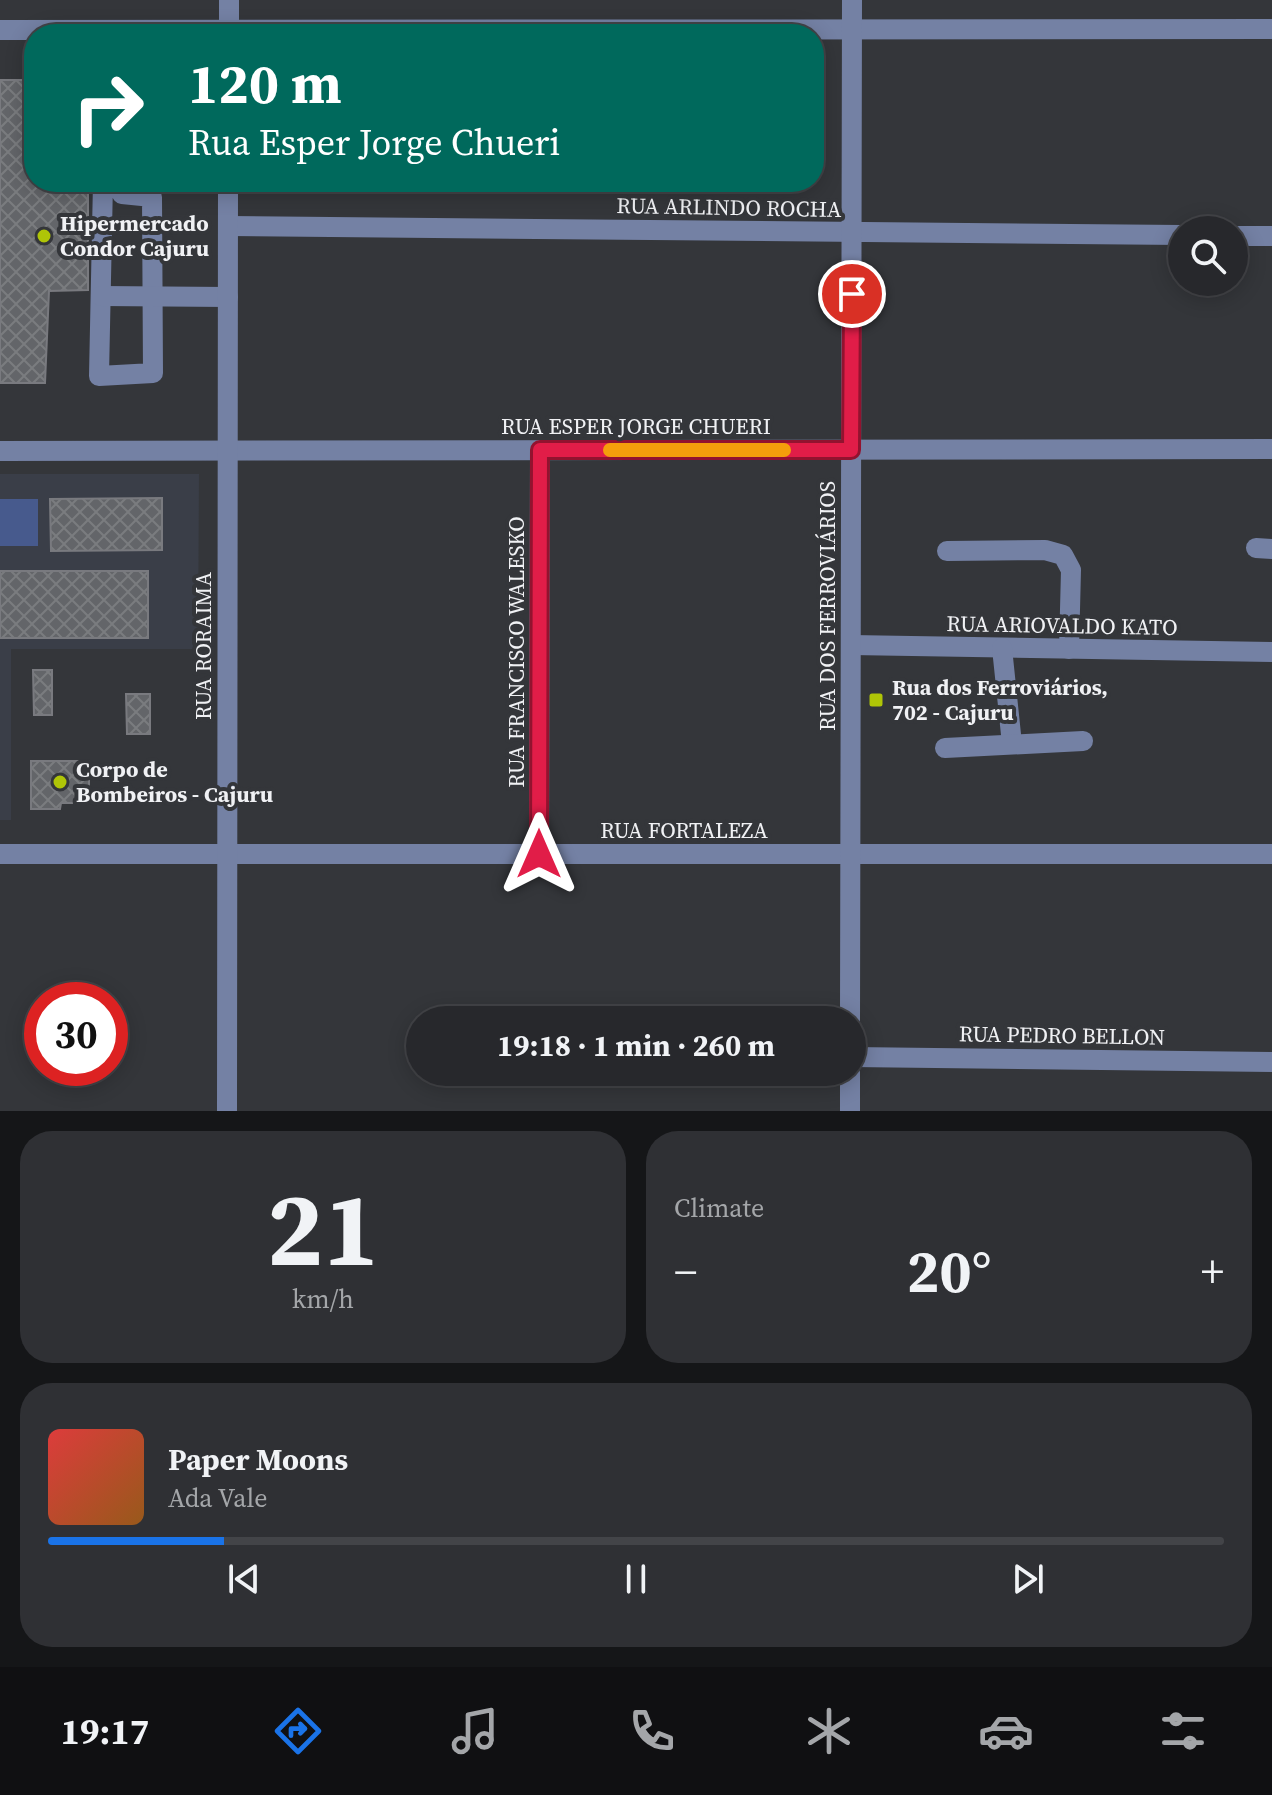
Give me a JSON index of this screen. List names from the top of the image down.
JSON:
{
  "streets": {
    "street": [
      "RUA ARLINDO ROCHA",
      "RUA ESPER JORGE CHUERI",
      "RUA DOS FERROVIÁRIOS",
      "RUA ARIOVALDO KATO",
      "RUA RORAIMA",
      "RUA FRANCISCO WALESKO",
      "RUA FORTALEZA",
      "RUA PEDRO BELLON"
    ]
  },
  "crossings": [
    ["RUA ARLINDO ROCHA", "RUA DOS FERROVIÁRIOS"],
    ["RUA ARLINDO ROCHA", "RUA RORAIMA"],
    ["RUA ESPER JORGE CHUERI", "RUA DOS FERROVIÁRIOS"],
    ["RUA ESPER JORGE CHUERI", "RUA RORAIMA"],
    ["RUA ESPER JORGE CHUERI", "RUA FRANCISCO WALESKO"],
    ["RUA DOS FERROVIÁRIOS", "RUA ARIOVALDO KATO"],
    ["RUA DOS FERROVIÁRIOS", "RUA FORTALEZA"],
    ["RUA RORAIMA", "RUA FORTALEZA"],
    ["RUA FRANCISCO WALESKO", "RUA FORTALEZA"]
  ],
  "places": {
    "other": ["Hipermercado Condor Cajuru", "Corpo de Bombeiros - Cajuru"],
    "transit": ["Rua dos Ferroviários, 702 - Cajuru"]
  },
  "page": {
    "turn": ["120 m", "Rua Esper Jorge Chueri"],
    "limit": "30",
    "trip": "19:18 · 1 min · 260 m",
    "tile": [
      ["21", "km/h"],
      "Climate"
    ],
    "heat": ["−", "20°", "+"],
    "song": ["Paper Moons", "Ada Vale"],
    "tabs": "19:17"
  }
}
